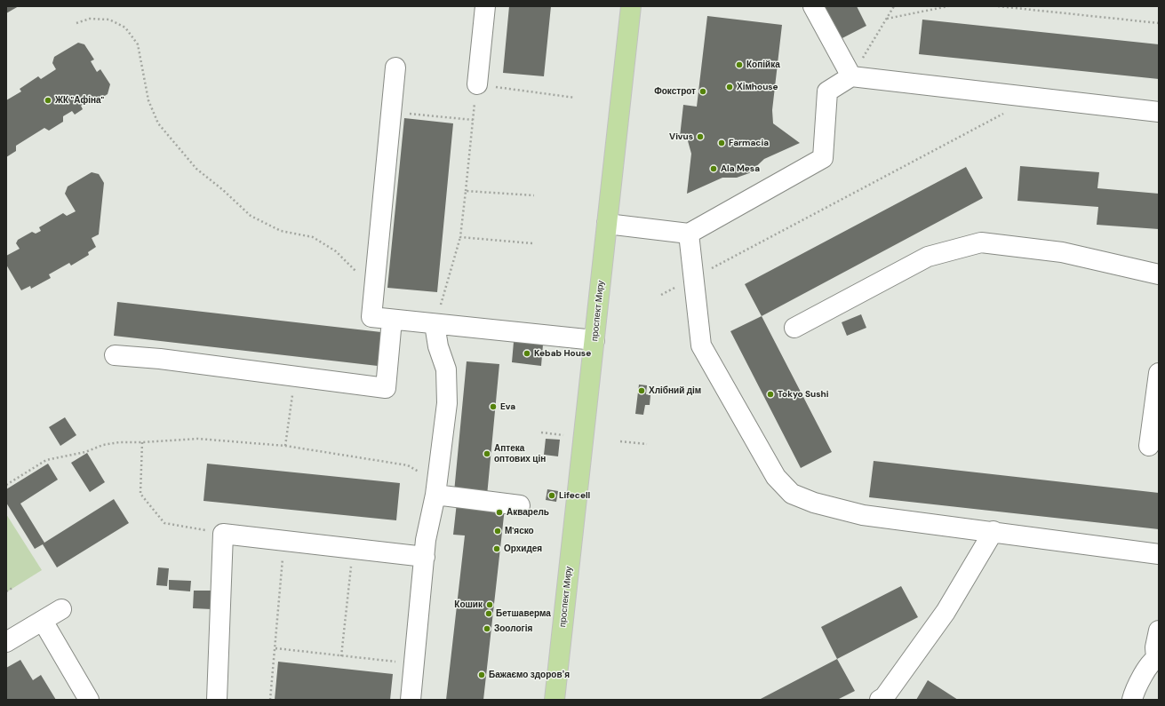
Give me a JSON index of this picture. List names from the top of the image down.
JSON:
{
  "streets": {
    "main road": ["проспект Миру"]
  },
  "places": [
    "Копійка",
    "Хімhouse",
    "Фокстрот",
    "ЖК \"Афіна\"",
    "Vivus",
    "Farmacia",
    "Ala Mesa",
    "Kebab House",
    "Хлібний дім",
    "Tokyo Sushi",
    "Eva",
    "Аптека оптових цін",
    "Lifecell",
    "Акварель",
    "М'яско",
    "Орхидея",
    "Кошик",
    "Бетшаверма",
    "Зоологія",
    "Бажаємо здоровʼя"
  ]
}
